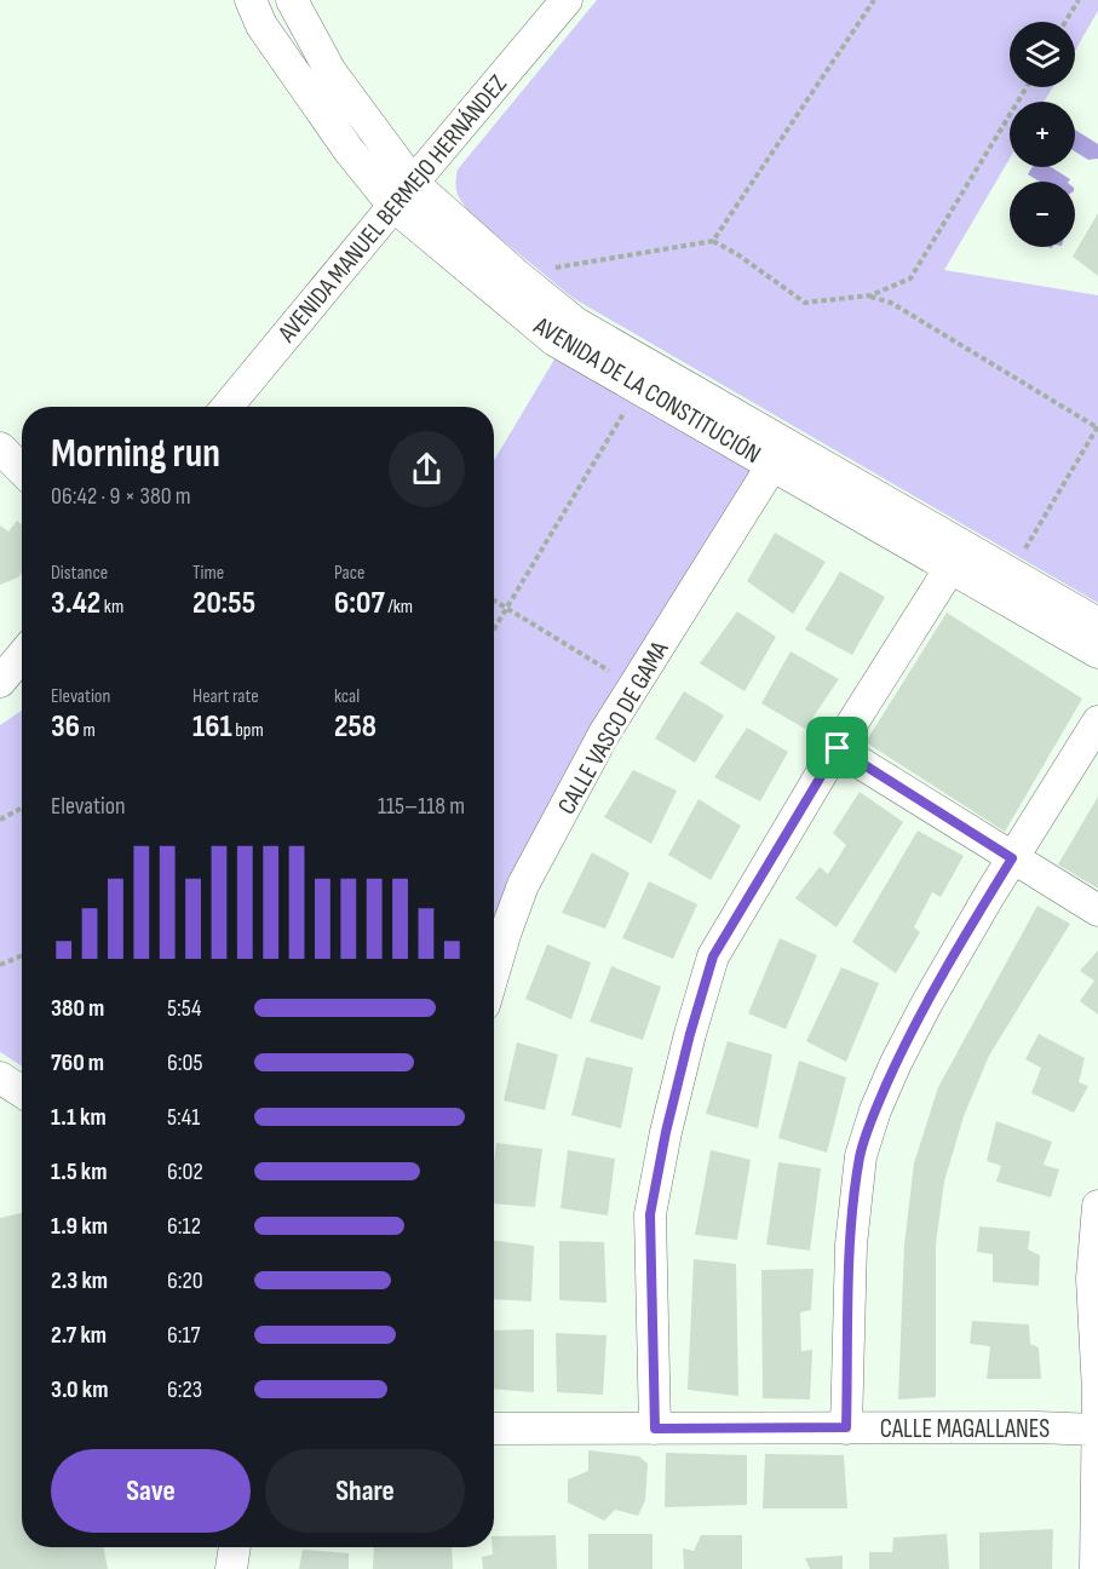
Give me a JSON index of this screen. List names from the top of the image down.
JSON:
{
  "streets": {
    "street": [
      "AVENIDA MANUEL BERMEJO HERNÁNDEZ",
      "AVENIDA DE LA CONSTITUCIÓN",
      "CALLE VASCO DE GAMA",
      "CALLE MAGALLANES"
    ]
  },
  "crossings": [
    ["AVENIDA MANUEL BERMEJO HERNÁNDEZ", "AVENIDA DE LA CONSTITUCIÓN"],
    ["AVENIDA DE LA CONSTITUCIÓN", "CALLE VASCO DE GAMA"]
  ],
  "page": {
    "map_buttons": ["+", "−"],
    "heading": ["Morning run", "06:42 · 9 × 380 m"],
    "stats": [
      ["Distance", "3.42 km"],
      ["Time", "20:55"],
      ["Pace", "6:07 /km"],
      ["Elevation", "36 m"],
      ["Heart rate", "161 bpm"],
      ["kcal", "258"]
    ],
    "chart": ["Elevation", "115–118 m"],
    "list": [
      {
        "name": "380 m",
        "note": "5:54"
      },
      {
        "name": "760 m",
        "note": "6:05"
      },
      {
        "name": "1.1 km",
        "note": "5:41"
      },
      {
        "name": "1.5 km",
        "note": "6:02"
      },
      {
        "name": "1.9 km",
        "note": "6:12"
      },
      {
        "name": "2.3 km",
        "note": "6:20"
      },
      {
        "name": "2.7 km",
        "note": "6:17"
      },
      {
        "name": "3.0 km",
        "note": "6:23"
      }
    ],
    "buttons": ["Save", "Share"]
  }
}
